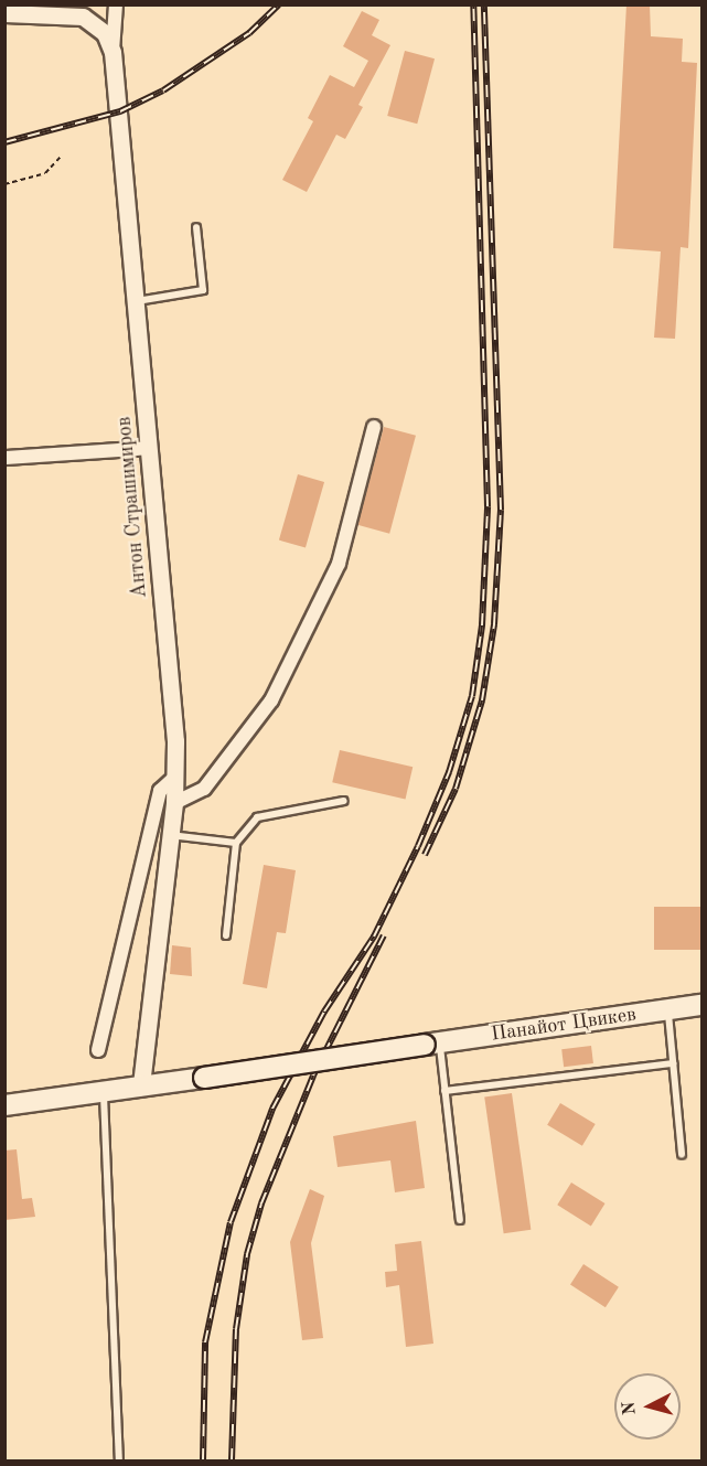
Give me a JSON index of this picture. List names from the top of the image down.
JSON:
{
  "streets": {
    "main road": ["Панайот Цвикев"],
    "street": ["Антон Страшимиров"]
  },
  "crossings": [
    ["Антон Страшимиров", "Панайот Цвикев"]
  ],
  "north": "left"
}
